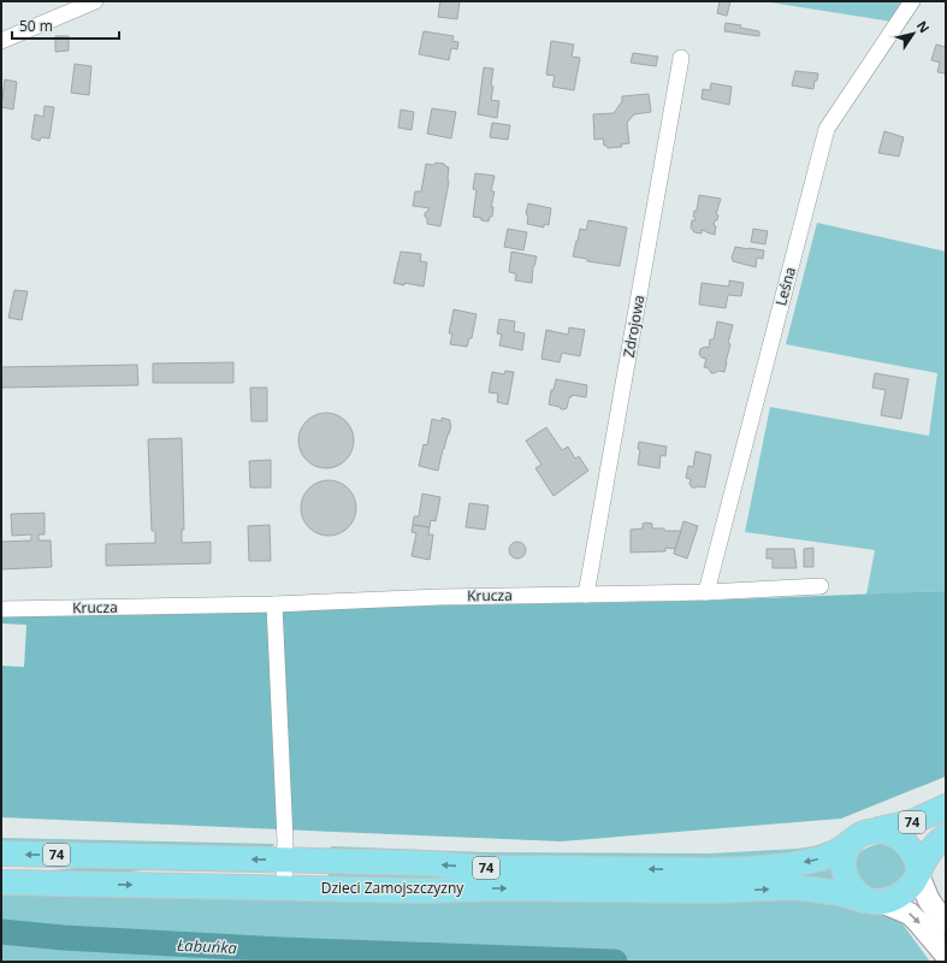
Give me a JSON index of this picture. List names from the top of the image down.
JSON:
{
  "streets": {
    "main road": ["74", "Dzieci Zamojszczyzny"],
    "street": ["Leśna", "Zdrojowa", "Krucza"]
  },
  "crossings": [
    ["Leśna", "Krucza"],
    ["Zdrojowa", "Krucza"],
    ["74", "Dzieci Zamojszczyzny"]
  ],
  "water": ["Łabuńka"],
  "scale_bar": "50 m",
  "north": "top right"
}
